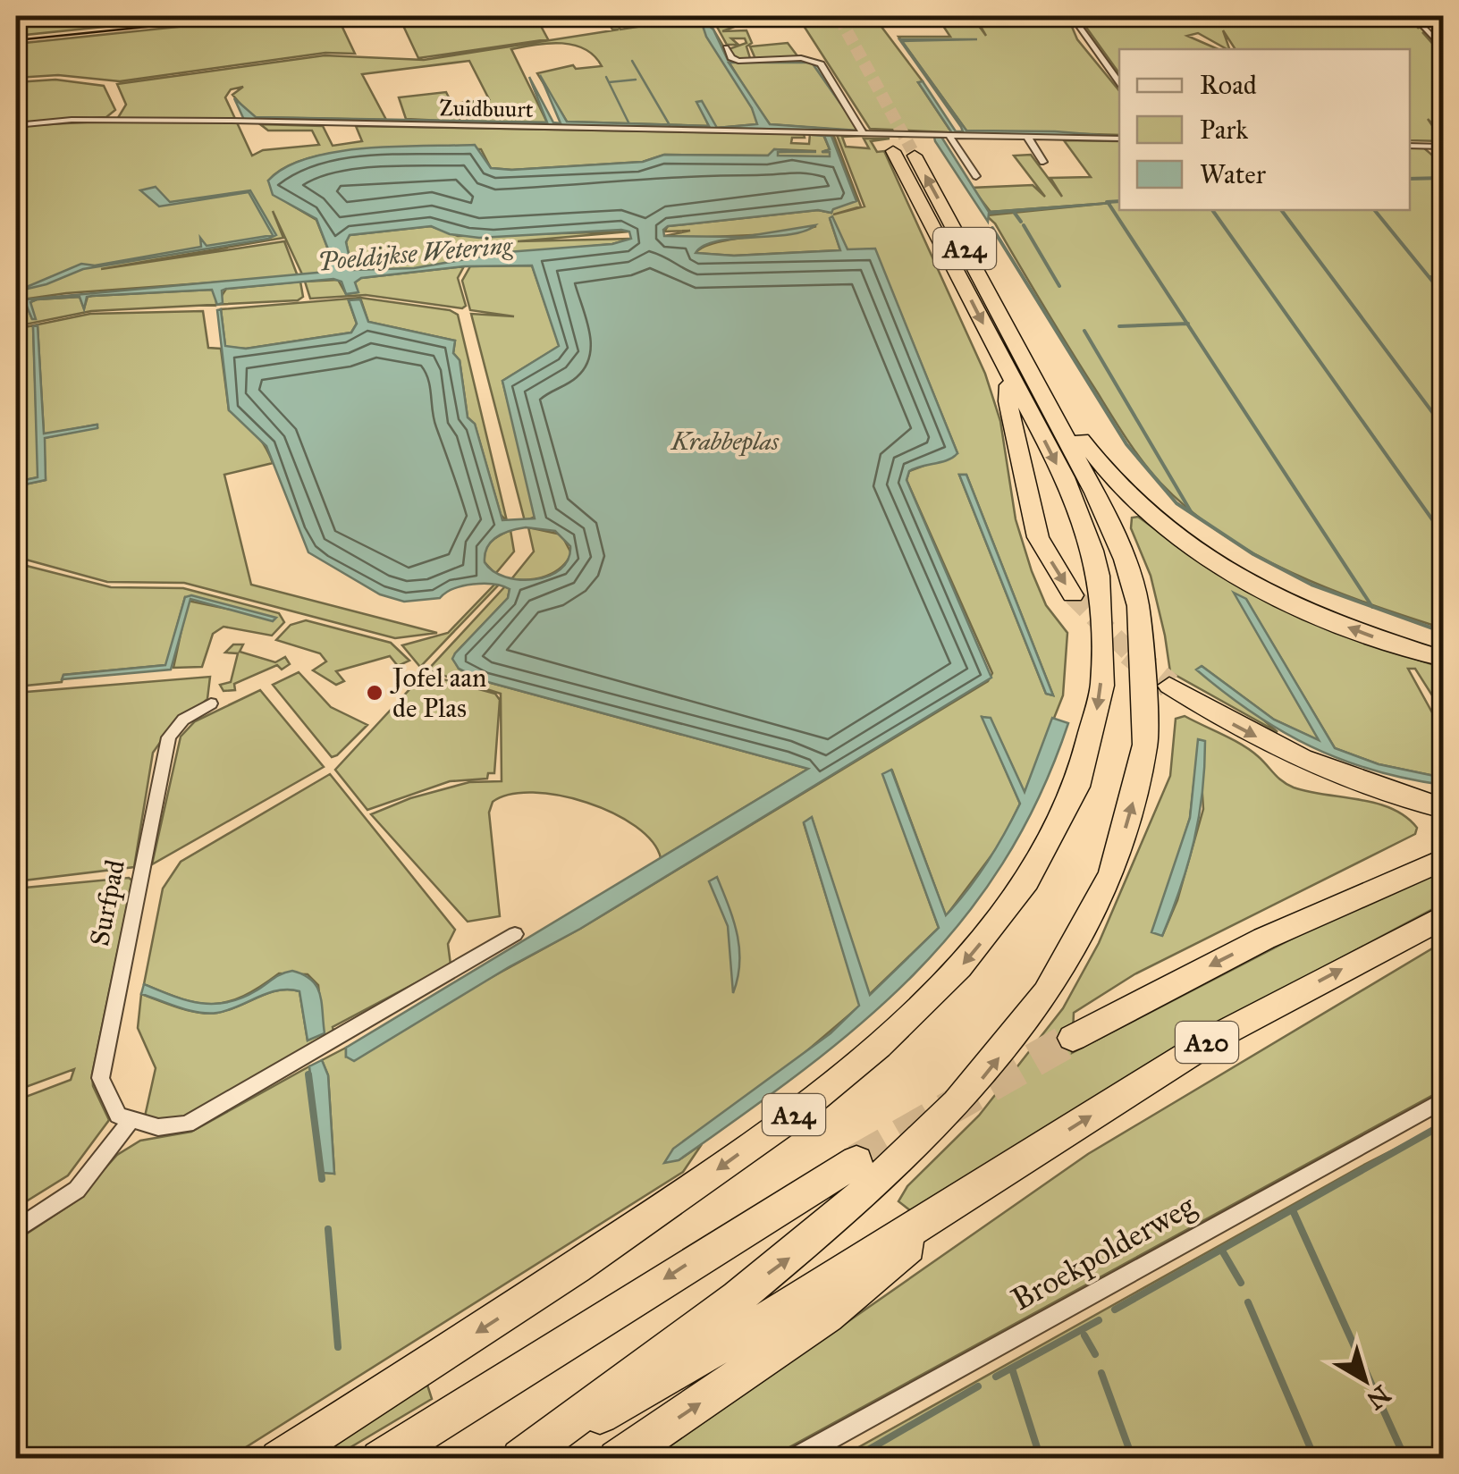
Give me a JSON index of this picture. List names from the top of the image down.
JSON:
{
  "streets": {
    "highway": ["A24", "A20"],
    "street": ["Zuidbuurt", "Surfpad", "Broekpolderweg"]
  },
  "crossings": [
    ["A24", "A20"]
  ],
  "water": ["Poeldijkse Wetering", "Krabbeplas"],
  "places": ["Jofel aan de Plas"],
  "legend": ["Road", "Park", "Water"],
  "north": "bottom right"
}
